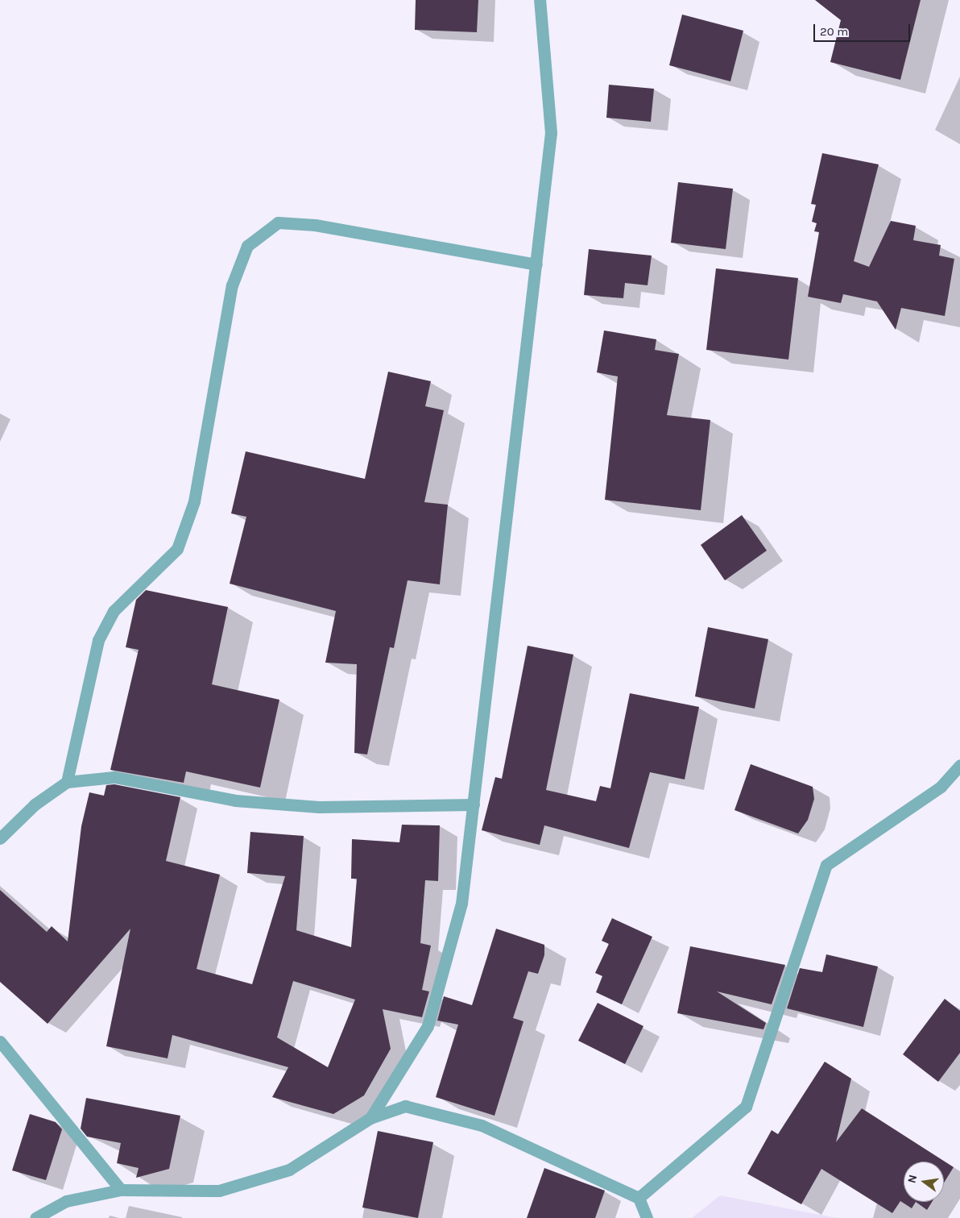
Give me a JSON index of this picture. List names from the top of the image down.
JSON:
{
  "scale_bar": "20 m",
  "north": "left"
}
